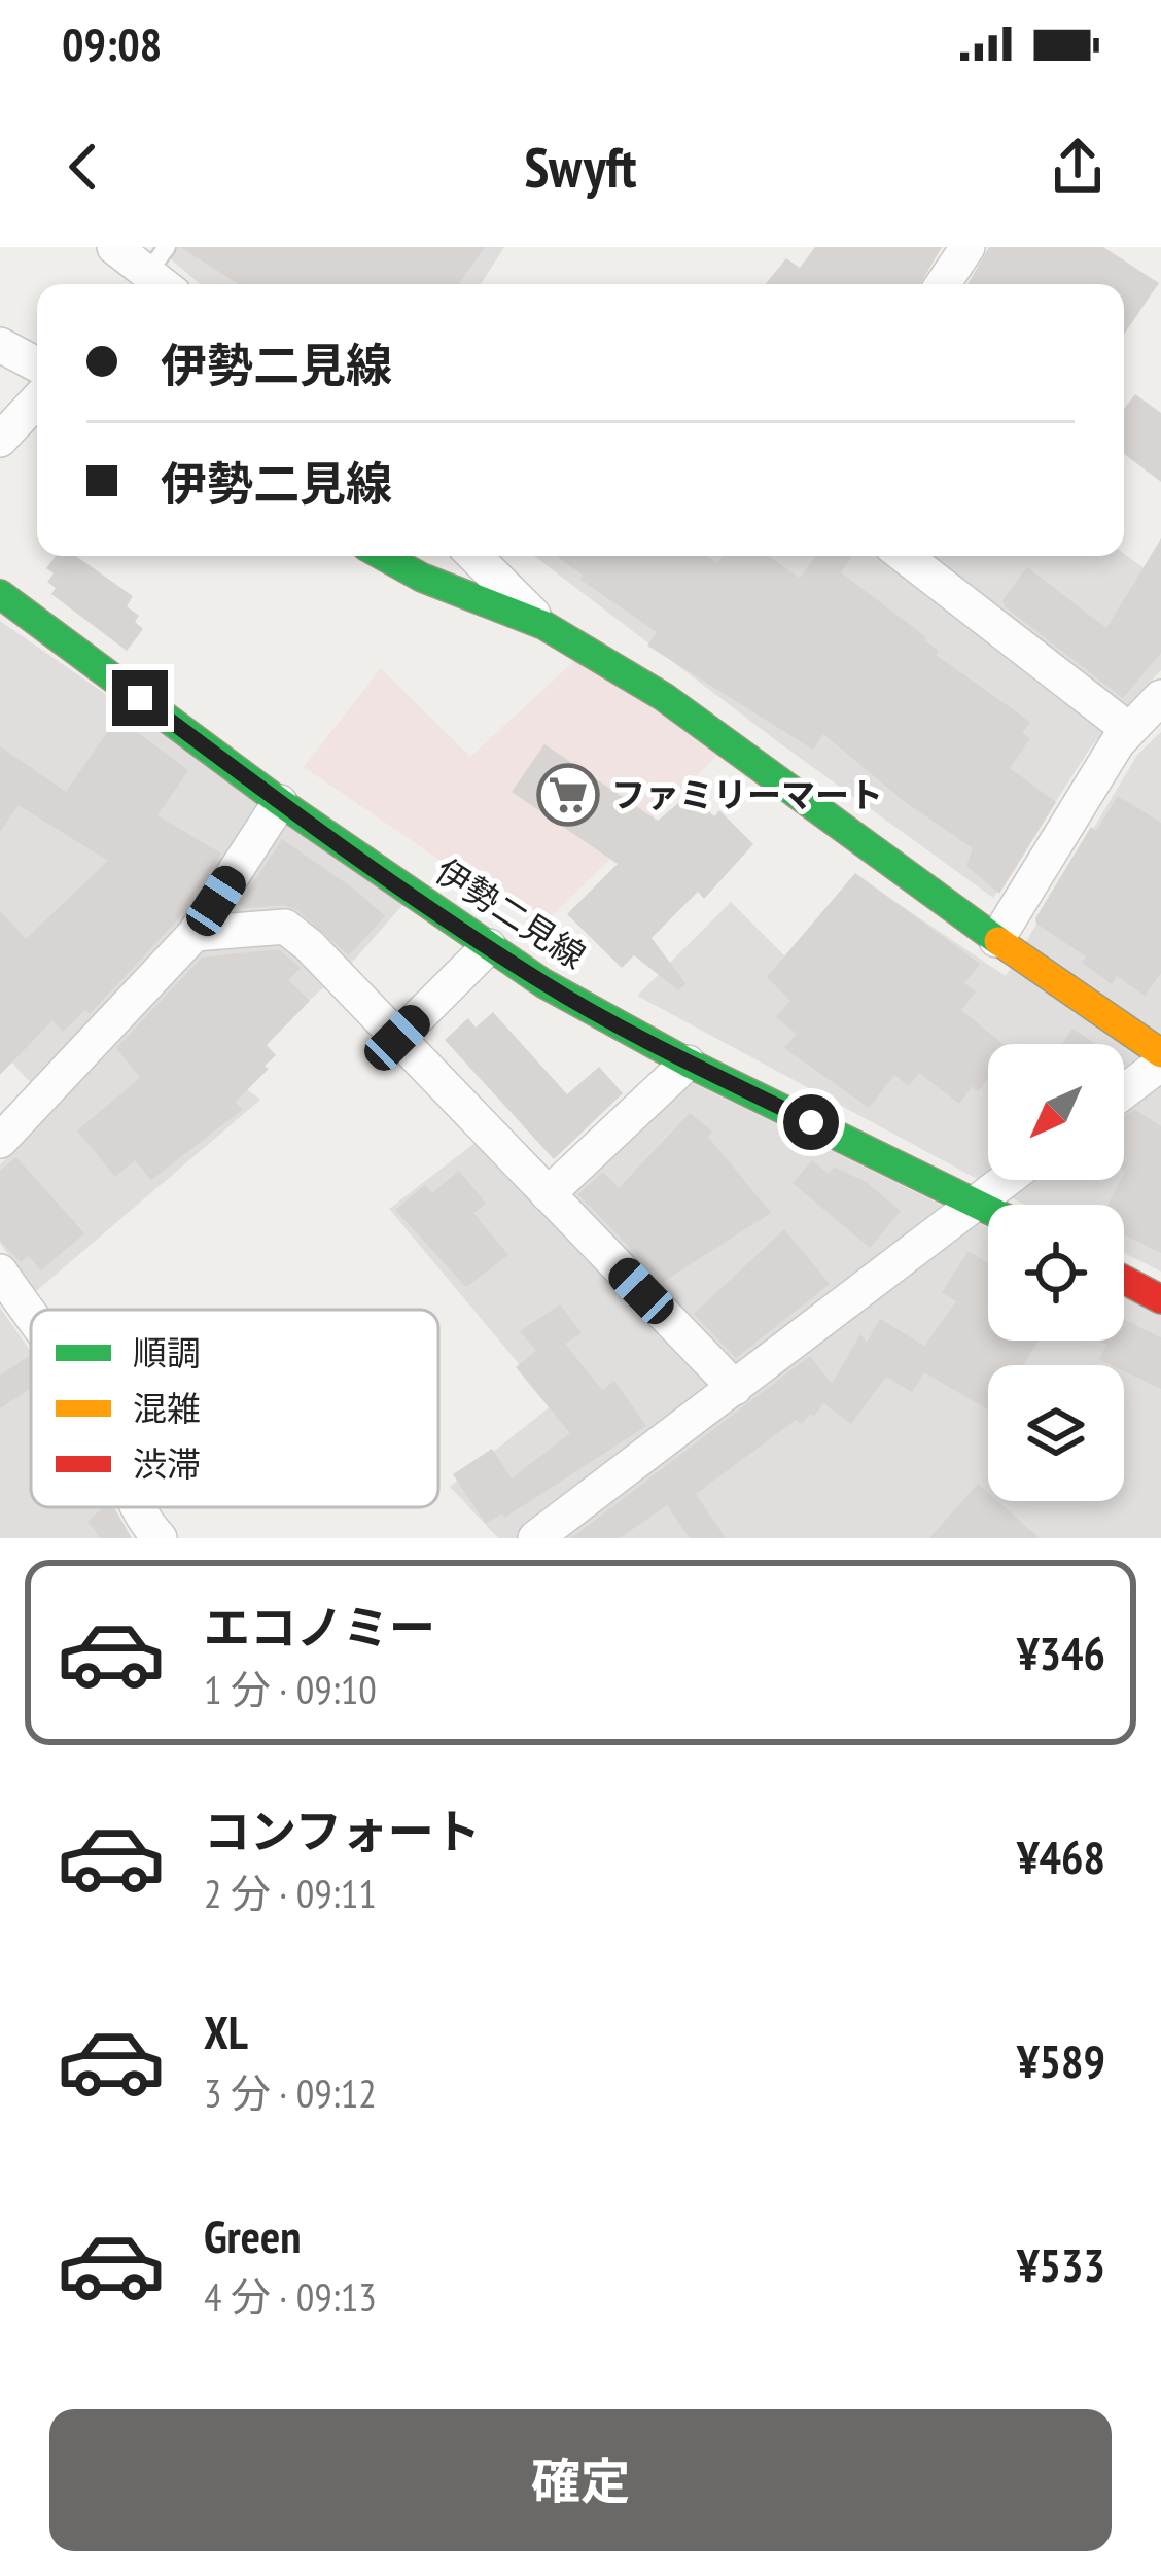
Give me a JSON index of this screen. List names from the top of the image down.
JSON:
{
  "streets": {
    "main road": ["伊勢二見線"]
  },
  "places": {
    "supermarket": ["ファミリーマート"]
  },
  "legend": ["順調", "混雑", "渋滞"],
  "north": "bottom left",
  "page": {
    "status": "09:08",
    "header": "Swyft",
    "banner": ["伊勢二見線", "伊勢二見線"],
    "list": [
      {
        "name": "エコノミー",
        "note": "1 分 · 09:10",
        "value": "¥346"
      },
      {
        "name": "コンフォート",
        "note": "2 分 · 09:11",
        "value": "¥468"
      },
      {
        "name": "XL",
        "note": "3 分 · 09:12",
        "value": "¥589"
      },
      {
        "name": "Green",
        "note": "4 分 · 09:13",
        "value": "¥533"
      }
    ],
    "buttons": "確定"
  }
}
